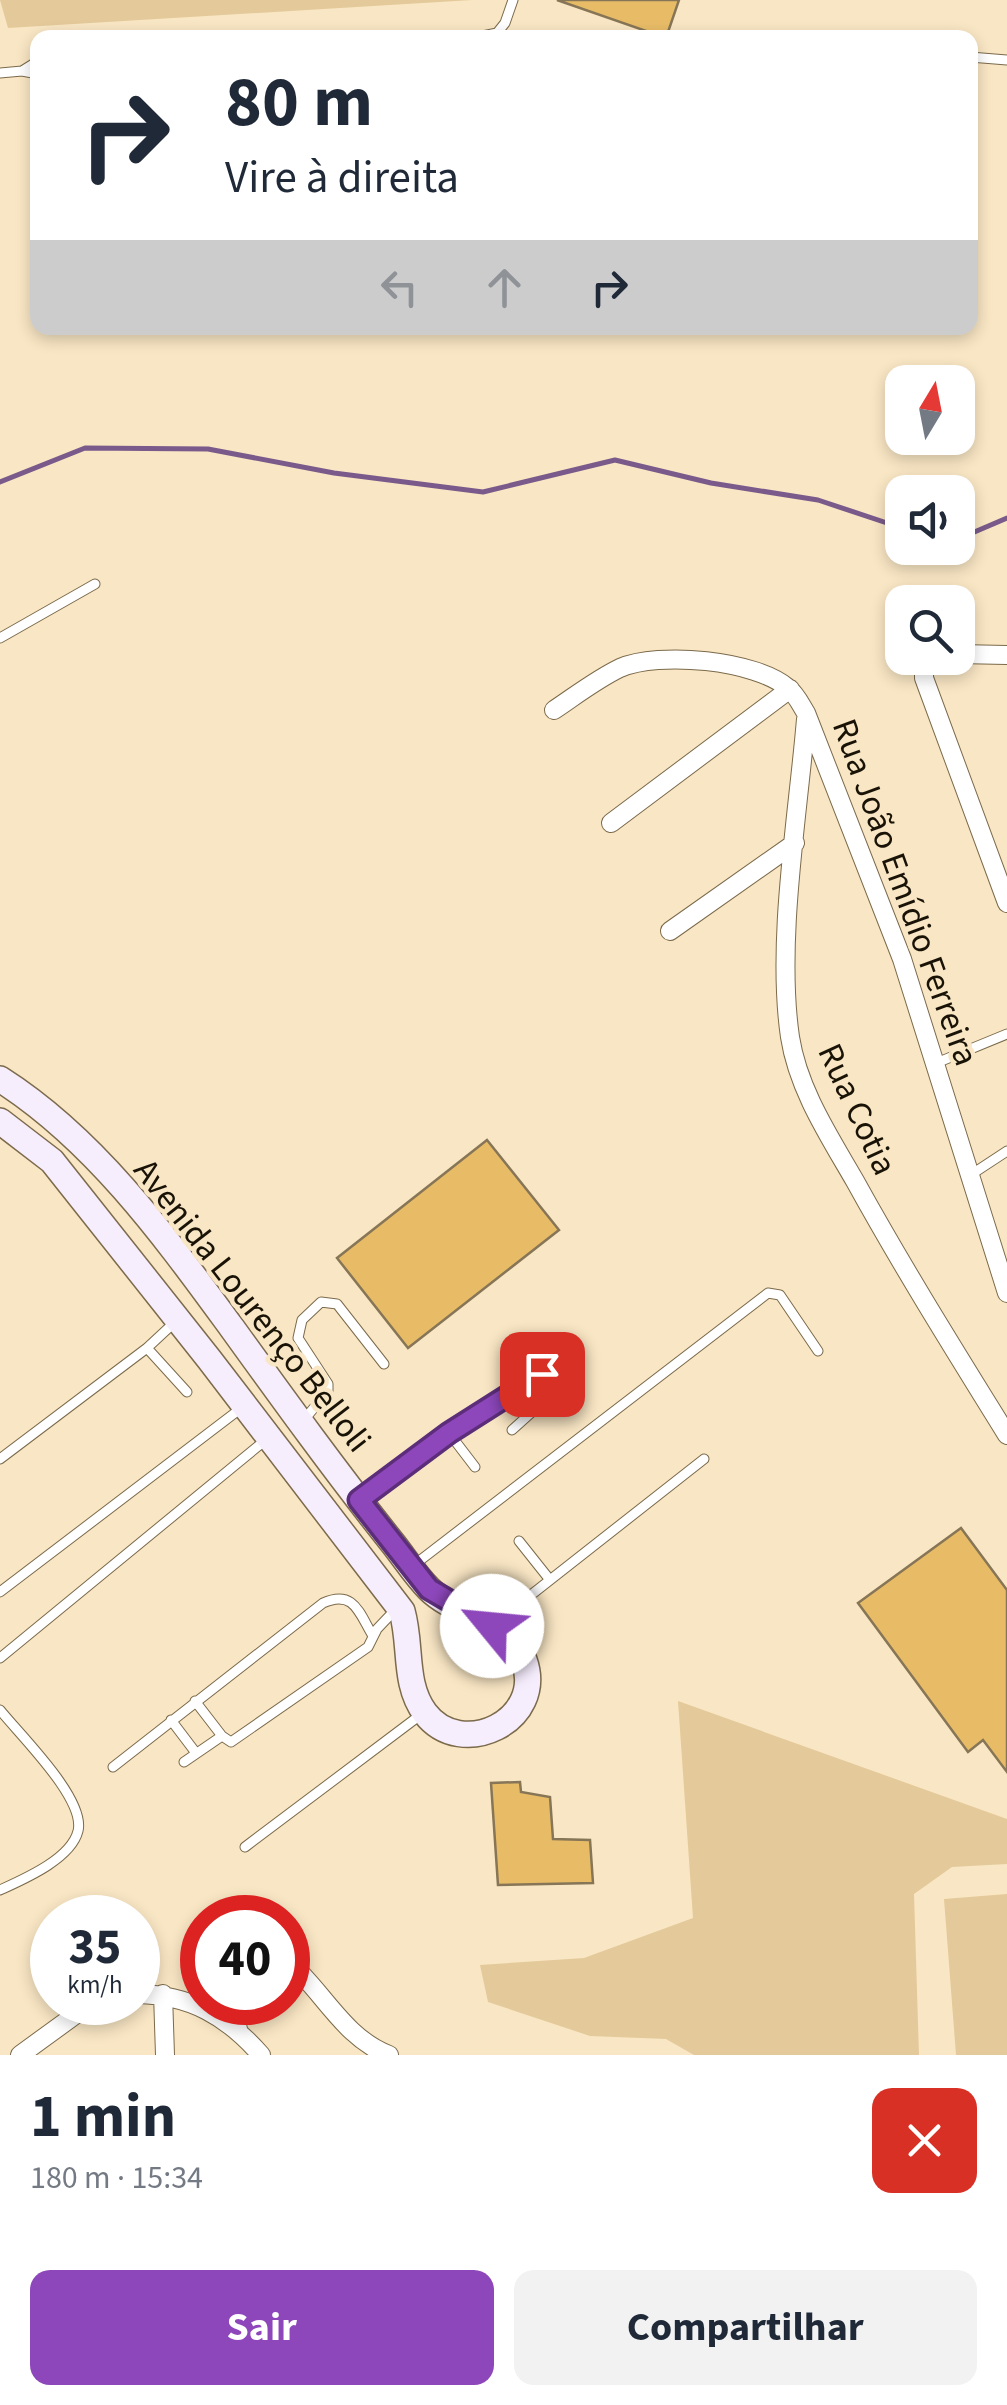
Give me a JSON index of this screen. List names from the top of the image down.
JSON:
{
  "streets": {
    "street": ["Rua João Emídio Ferreira", "Rua Cotia", "Avenida Lourenço Belloli"]
  },
  "crossings": [
    ["Rua João Emídio Ferreira", "Rua Cotia"]
  ],
  "north": "top",
  "page": {
    "turn": ["80 m", "Vire à direita"],
    "speed": "35 km/h",
    "limit": "40",
    "heading": ["1 min", "180 m · 15:34"],
    "buttons": ["Sair", "Compartilhar"]
  }
}
